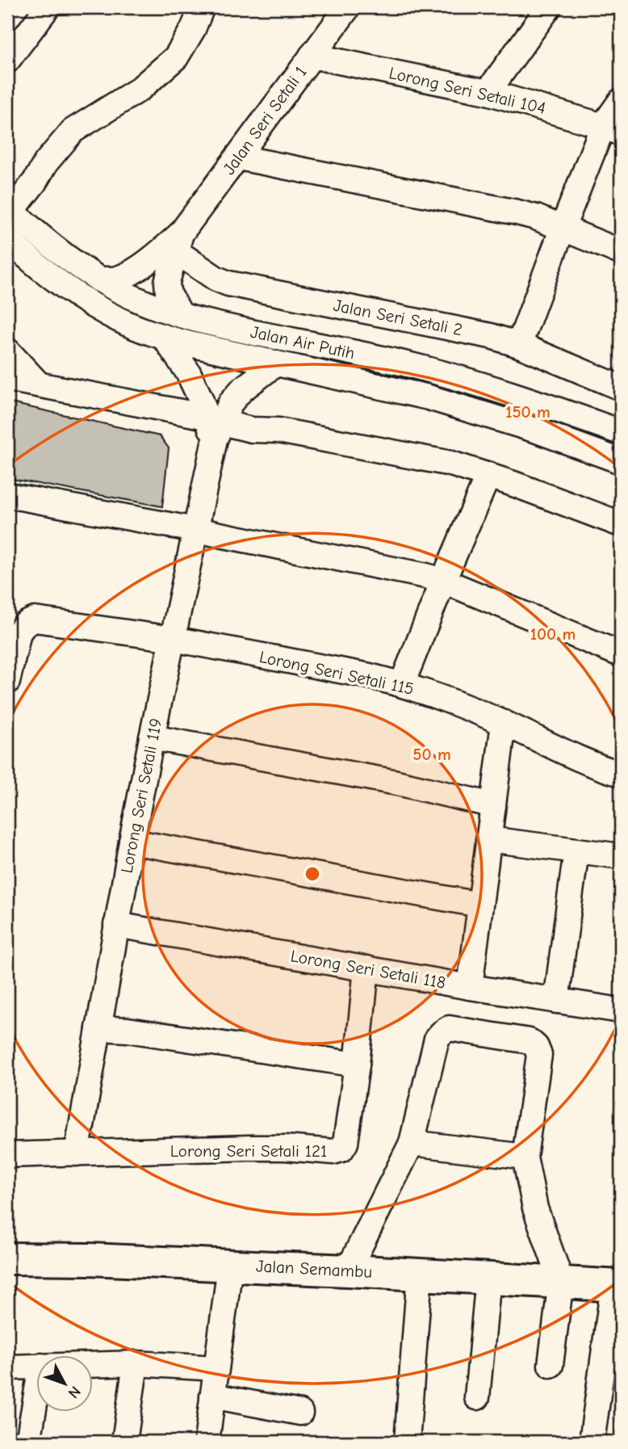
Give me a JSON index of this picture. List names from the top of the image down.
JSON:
{
  "streets": {
    "main road": ["Jalan Semambu"],
    "street": [
      "Lorong Seri Setali 104",
      "Jalan Seri Setali 1",
      "Jalan Seri Setali 2",
      "Jalan Air Putih",
      "Lorong Seri Setali 115",
      "Lorong Seri Setali 119",
      "Lorong Seri Setali 118",
      "Lorong Seri Setali 121"
    ]
  },
  "crossings": [
    ["Lorong Seri Setali 104", "Jalan Seri Setali 1"],
    ["Jalan Seri Setali 1", "Jalan Seri Setali 2"],
    ["Jalan Seri Setali 1", "Jalan Air Putih"],
    ["Jalan Air Putih", "Lorong Seri Setali 119"],
    ["Lorong Seri Setali 115", "Lorong Seri Setali 119"],
    ["Lorong Seri Setali 119", "Lorong Seri Setali 118"],
    ["Lorong Seri Setali 119", "Lorong Seri Setali 121"],
    ["Lorong Seri Setali 118", "Lorong Seri Setali 121"]
  ],
  "north": "bottom right",
  "rings": ["150 m", "100 m", "50 m"]
}
